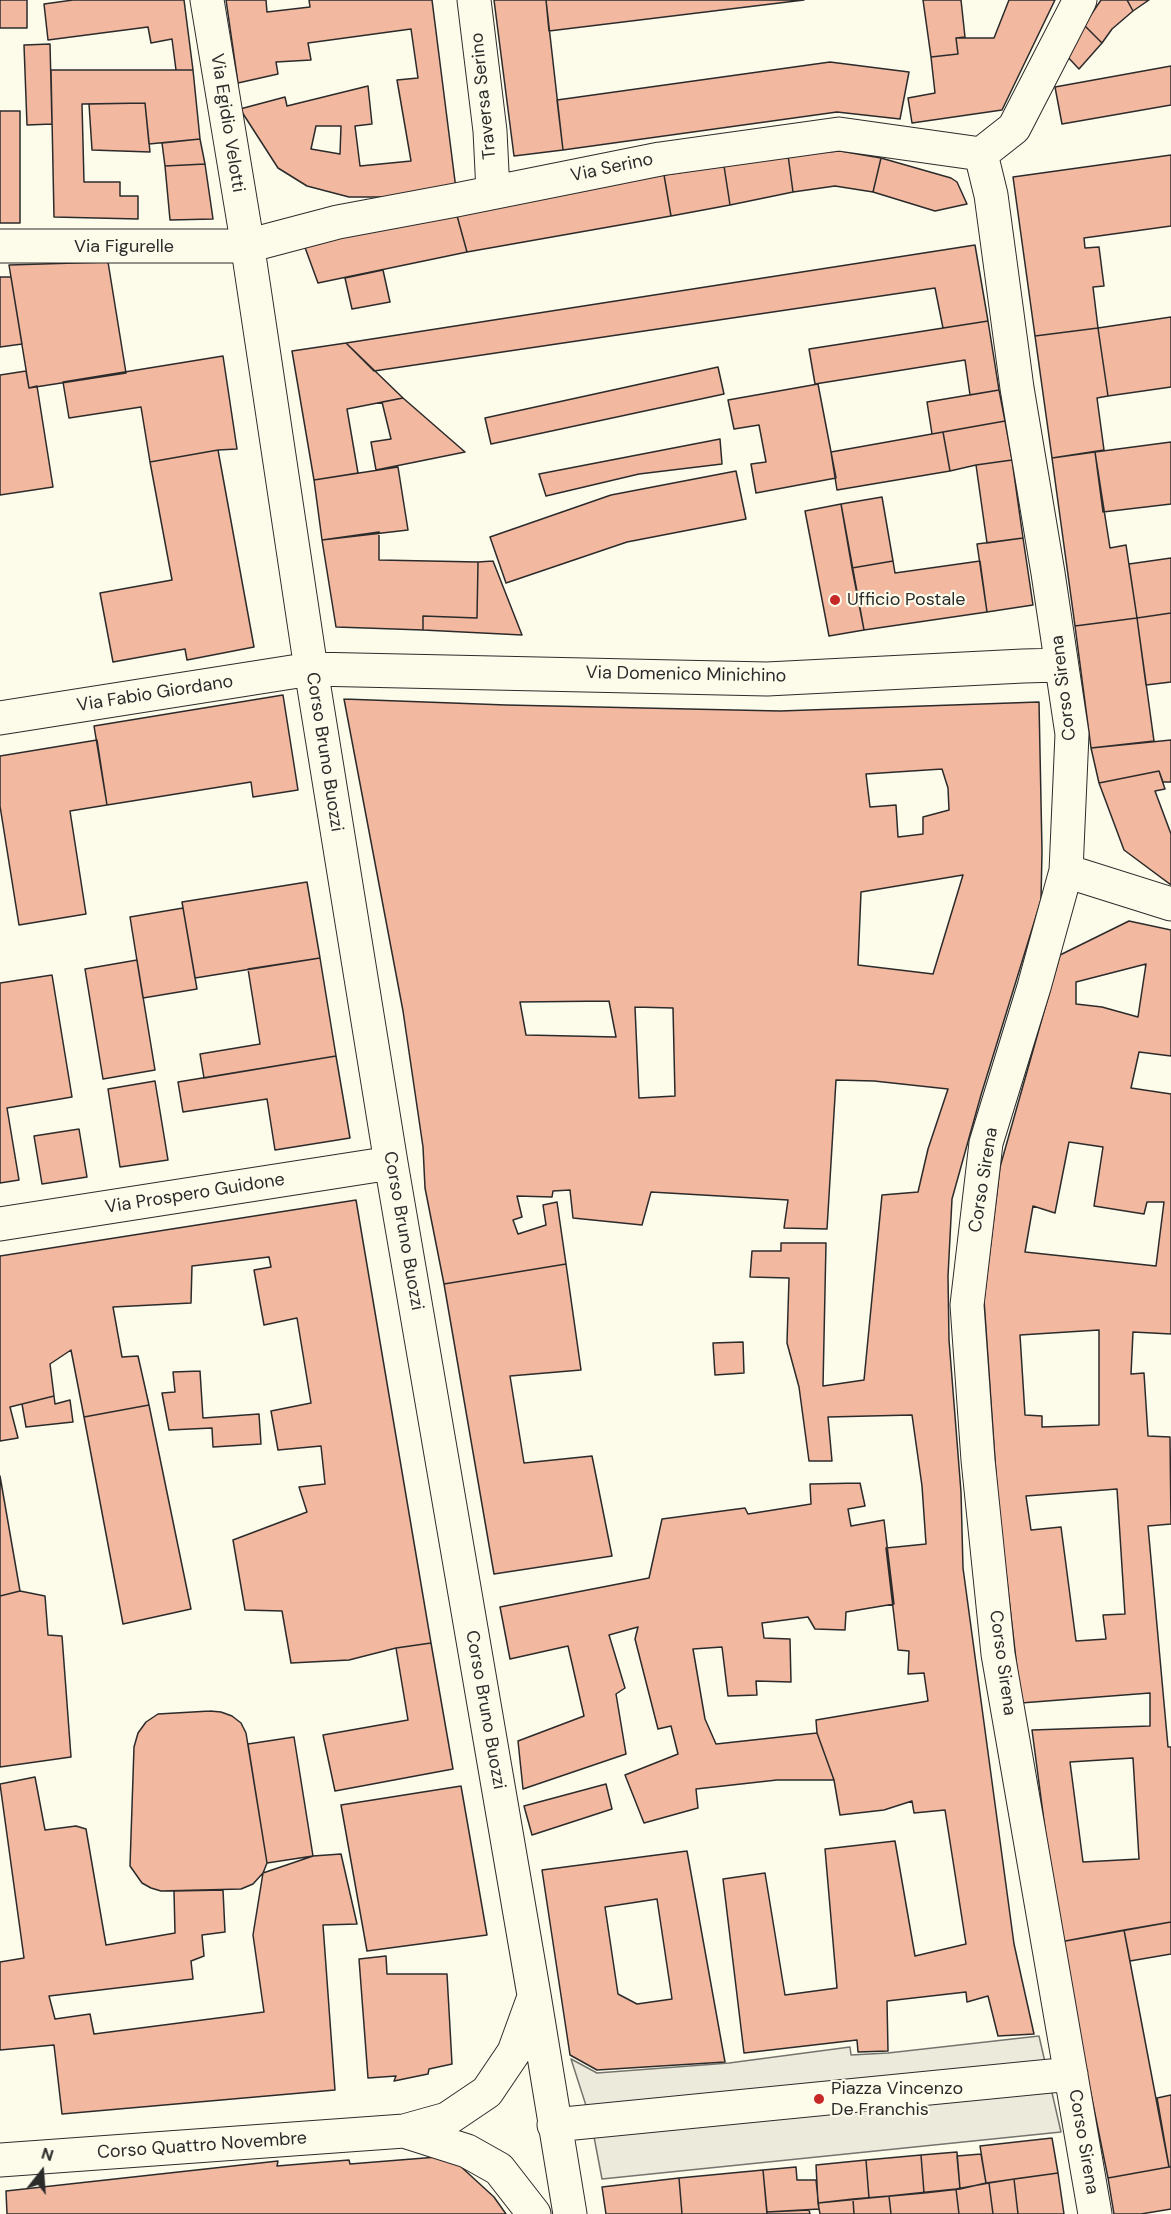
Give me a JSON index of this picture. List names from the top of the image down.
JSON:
{
  "streets": {
    "street": [
      "Traversa Serino",
      "Via Egidio Velotti",
      "Via Serino",
      "Via Figurelle",
      "Via Domenico Minichino",
      "Corso Sirena",
      "Via Fabio Giordano",
      "Corso Bruno Buozzi",
      "Via Prospero Guidone",
      "Corso Quattro Novembre"
    ]
  },
  "crossings": [
    ["Traversa Serino", "Via Serino"],
    ["Via Egidio Velotti", "Via Serino"],
    ["Via Egidio Velotti", "Via Figurelle"],
    ["Via Egidio Velotti", "Corso Bruno Buozzi"],
    ["Via Serino", "Via Figurelle"],
    ["Via Serino", "Corso Sirena"],
    ["Via Serino", "Corso Bruno Buozzi"],
    ["Via Figurelle", "Corso Bruno Buozzi"],
    ["Via Domenico Minichino", "Corso Sirena"],
    ["Via Domenico Minichino", "Via Fabio Giordano"],
    ["Via Domenico Minichino", "Corso Bruno Buozzi"],
    ["Via Fabio Giordano", "Corso Bruno Buozzi"],
    ["Corso Bruno Buozzi", "Via Prospero Guidone"],
    ["Corso Bruno Buozzi", "Corso Quattro Novembre"]
  ],
  "places": ["Ufficio Postale", "Piazza Vincenzo De Franchis"],
  "north": "top"
}
